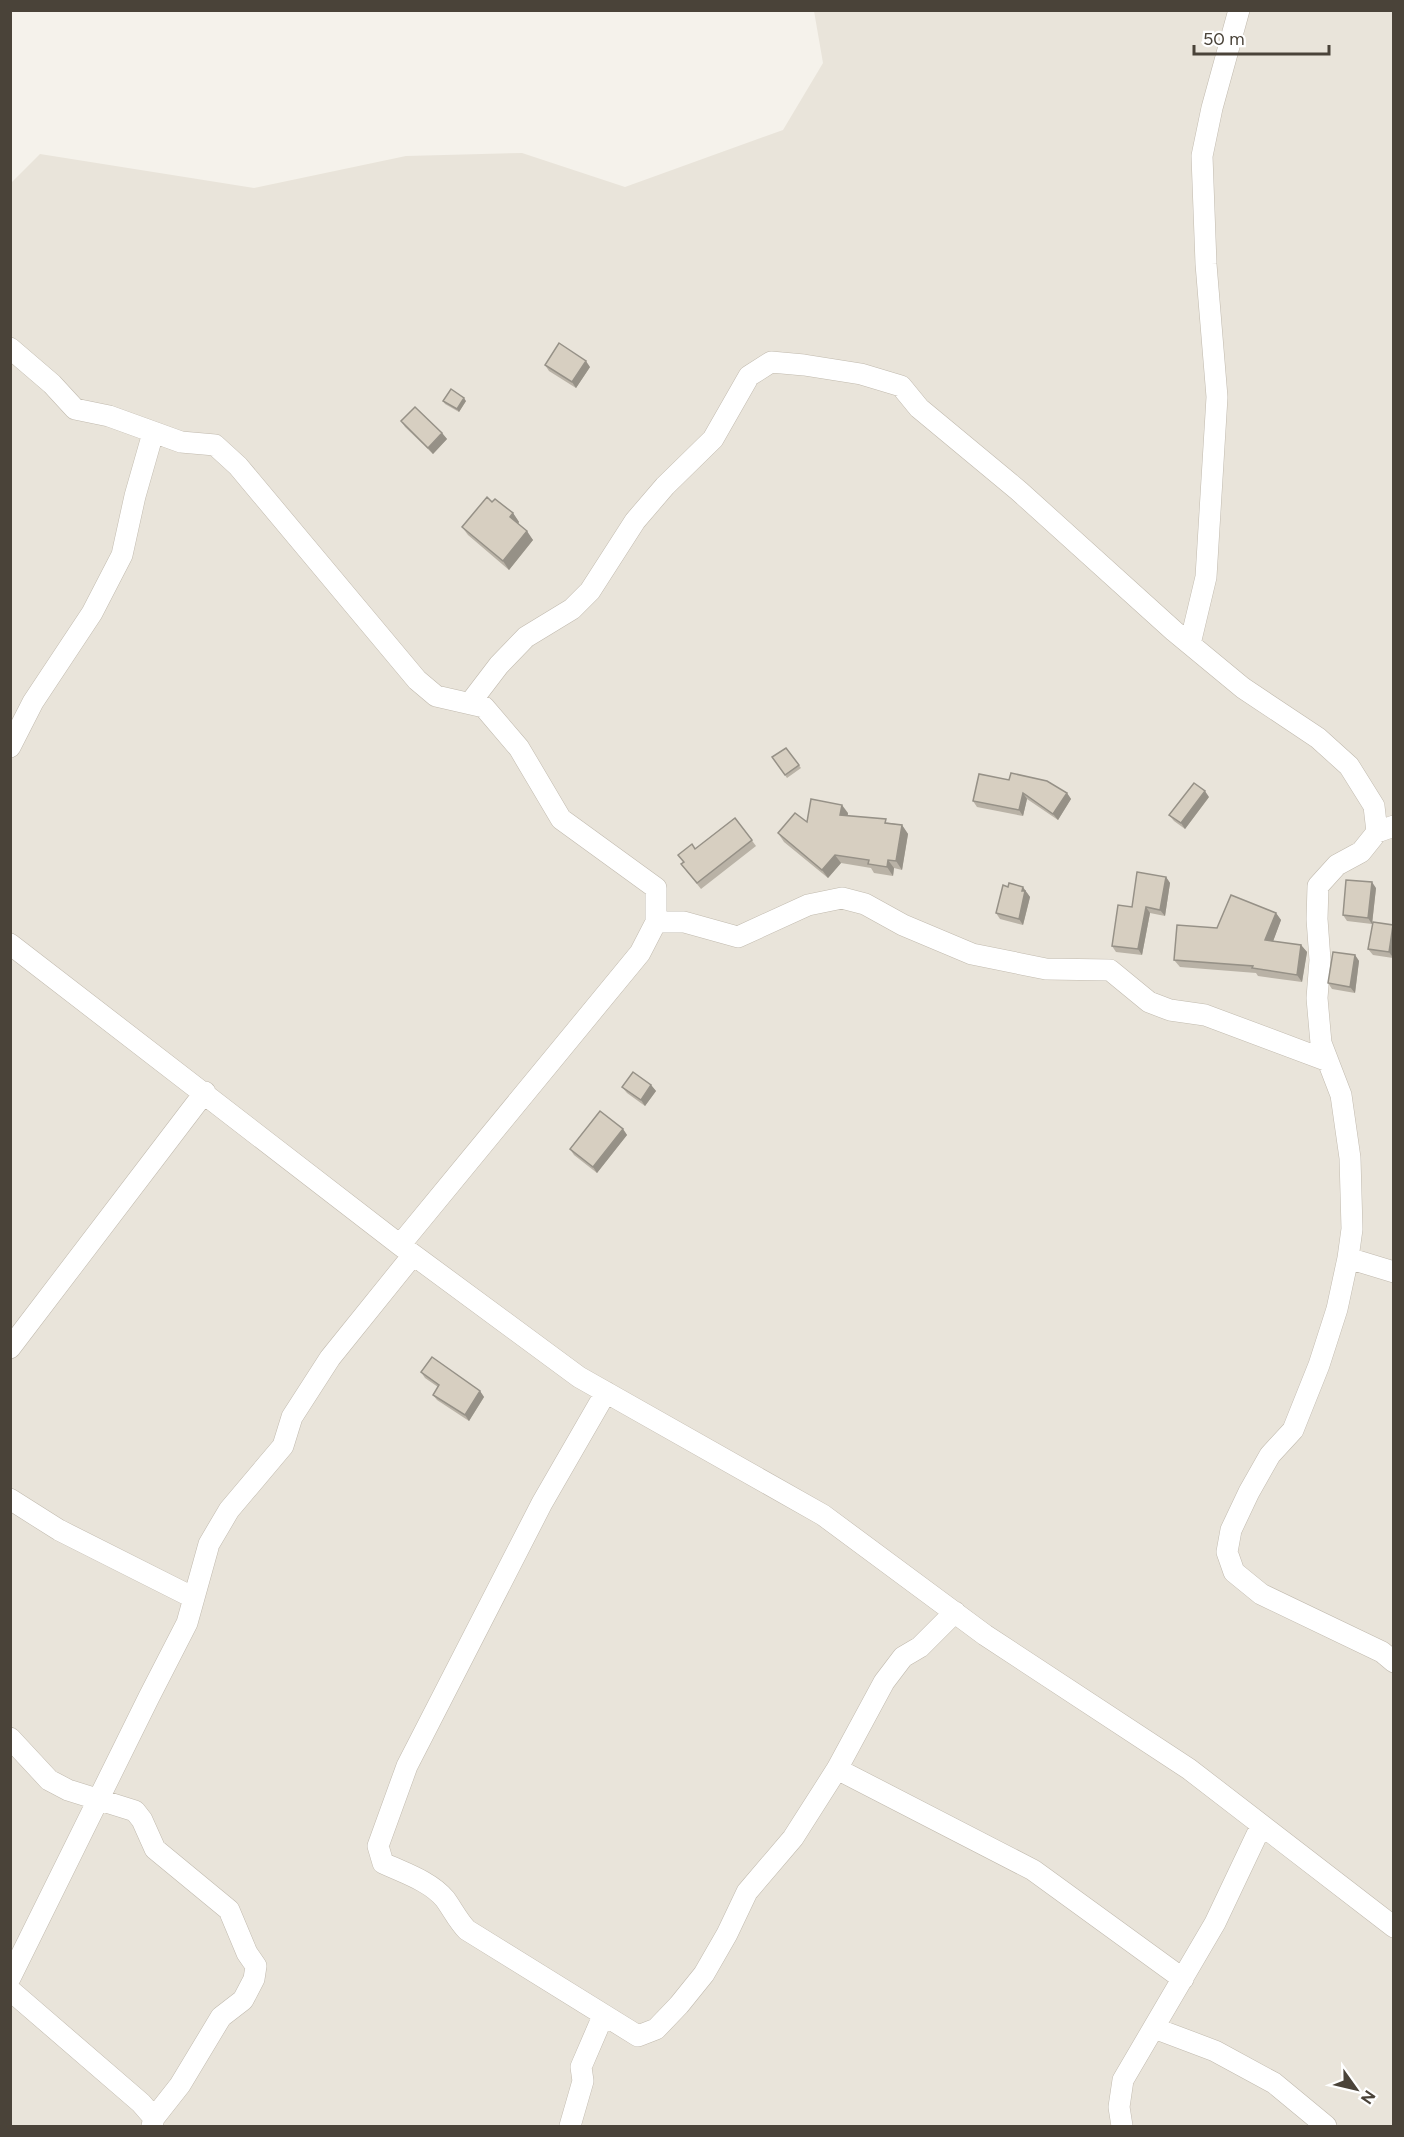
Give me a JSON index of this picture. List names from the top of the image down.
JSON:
{
  "scale_bar": "50 m",
  "north": "bottom right"
}
